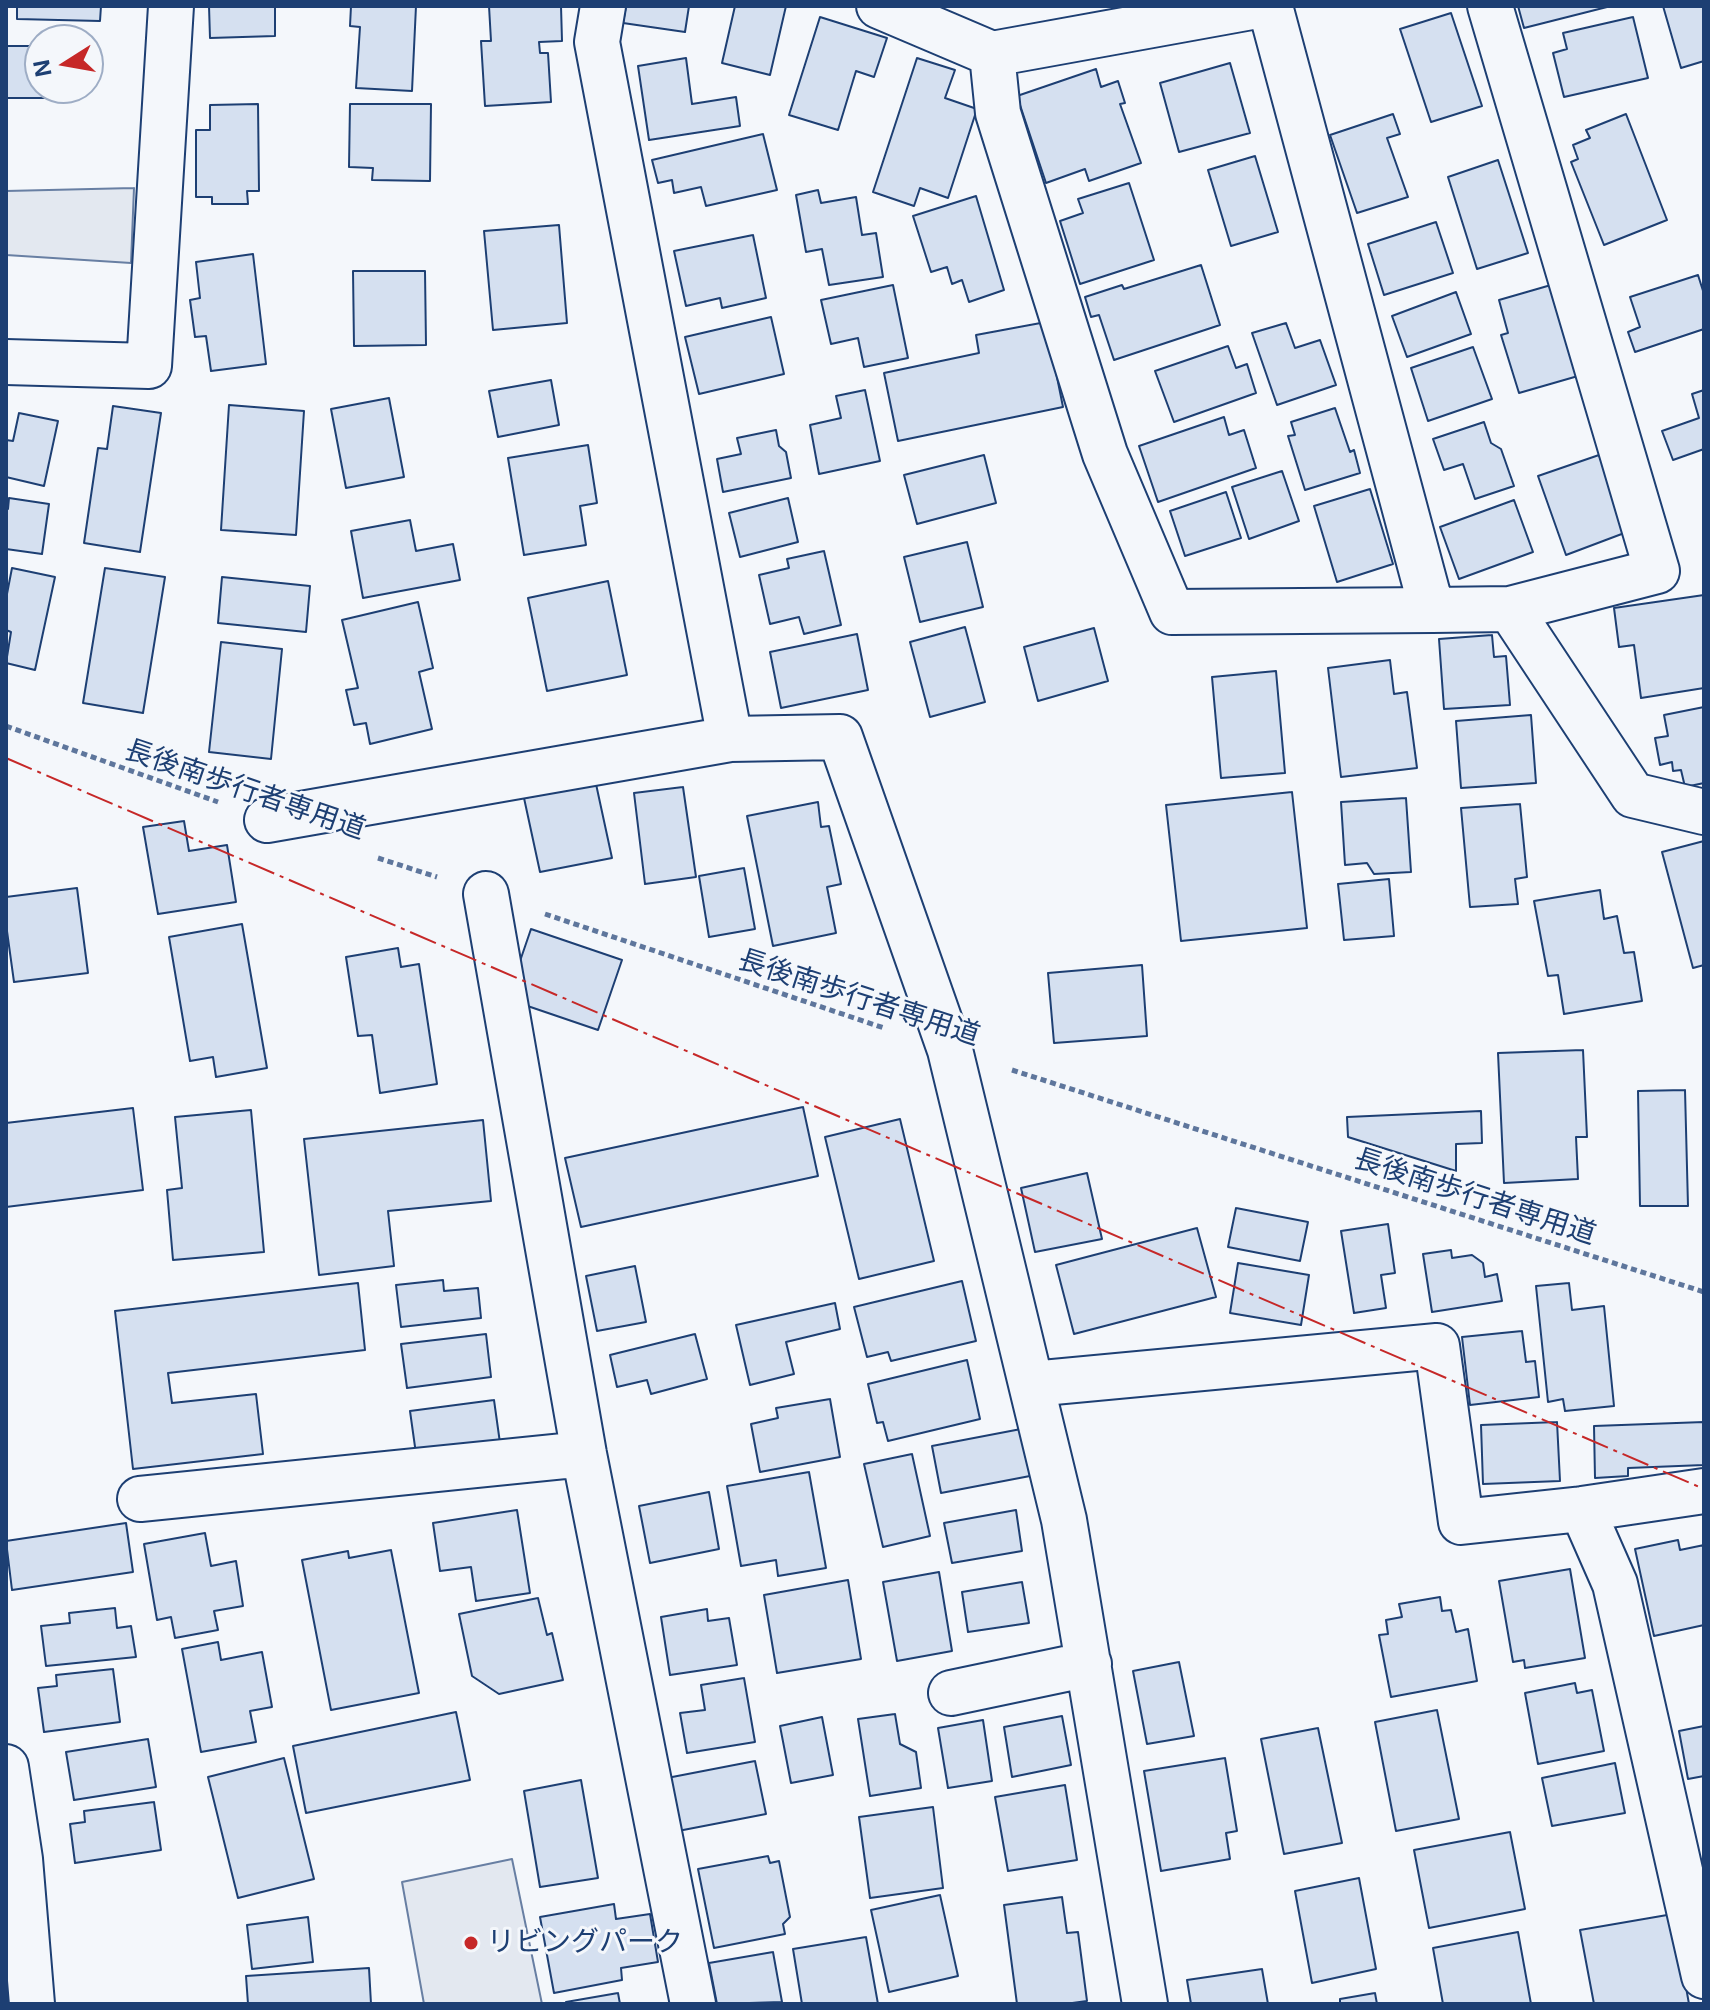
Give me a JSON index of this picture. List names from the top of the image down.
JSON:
{
  "streets": {
    "path": ["長後南歩行者専用道"]
  },
  "places": ["リビングパーク"],
  "north": "left"
}
